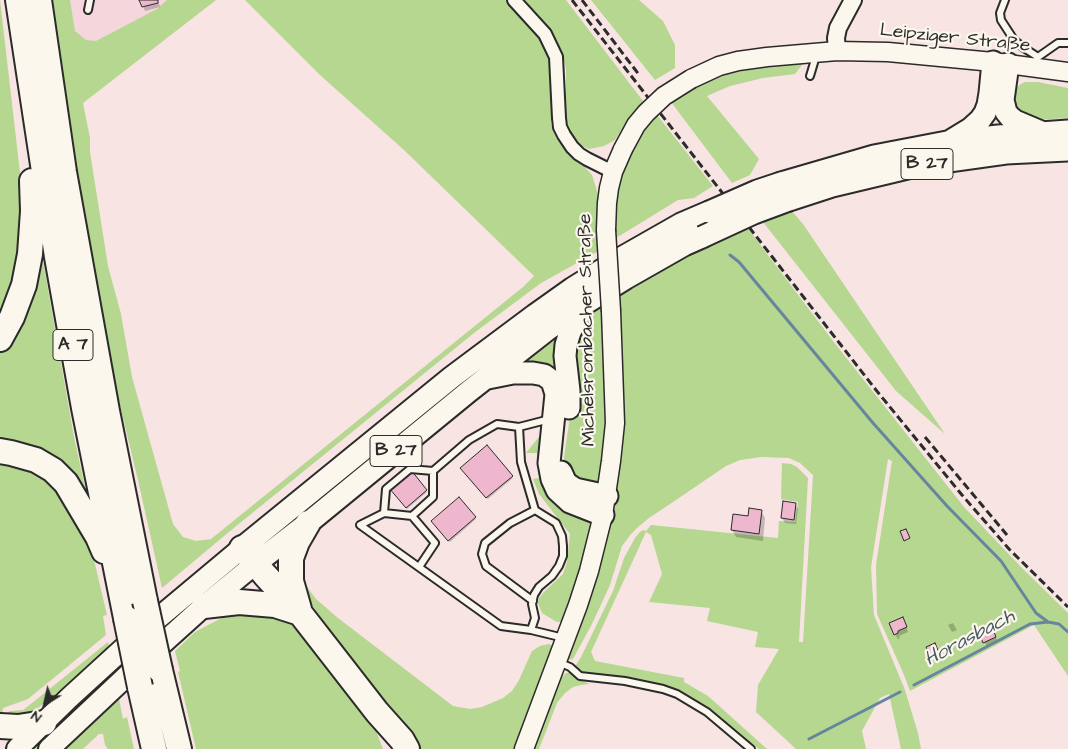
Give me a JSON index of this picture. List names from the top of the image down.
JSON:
{
  "streets": {
    "highway": ["B 27", "A 7"],
    "main road": ["Leipziger Straße", "Michelsrombacher Straße"]
  },
  "crossings": [
    ["Leipziger Straße", "Michelsrombacher Straße"]
  ],
  "water": ["Horasbach"],
  "north": "bottom left"
}
